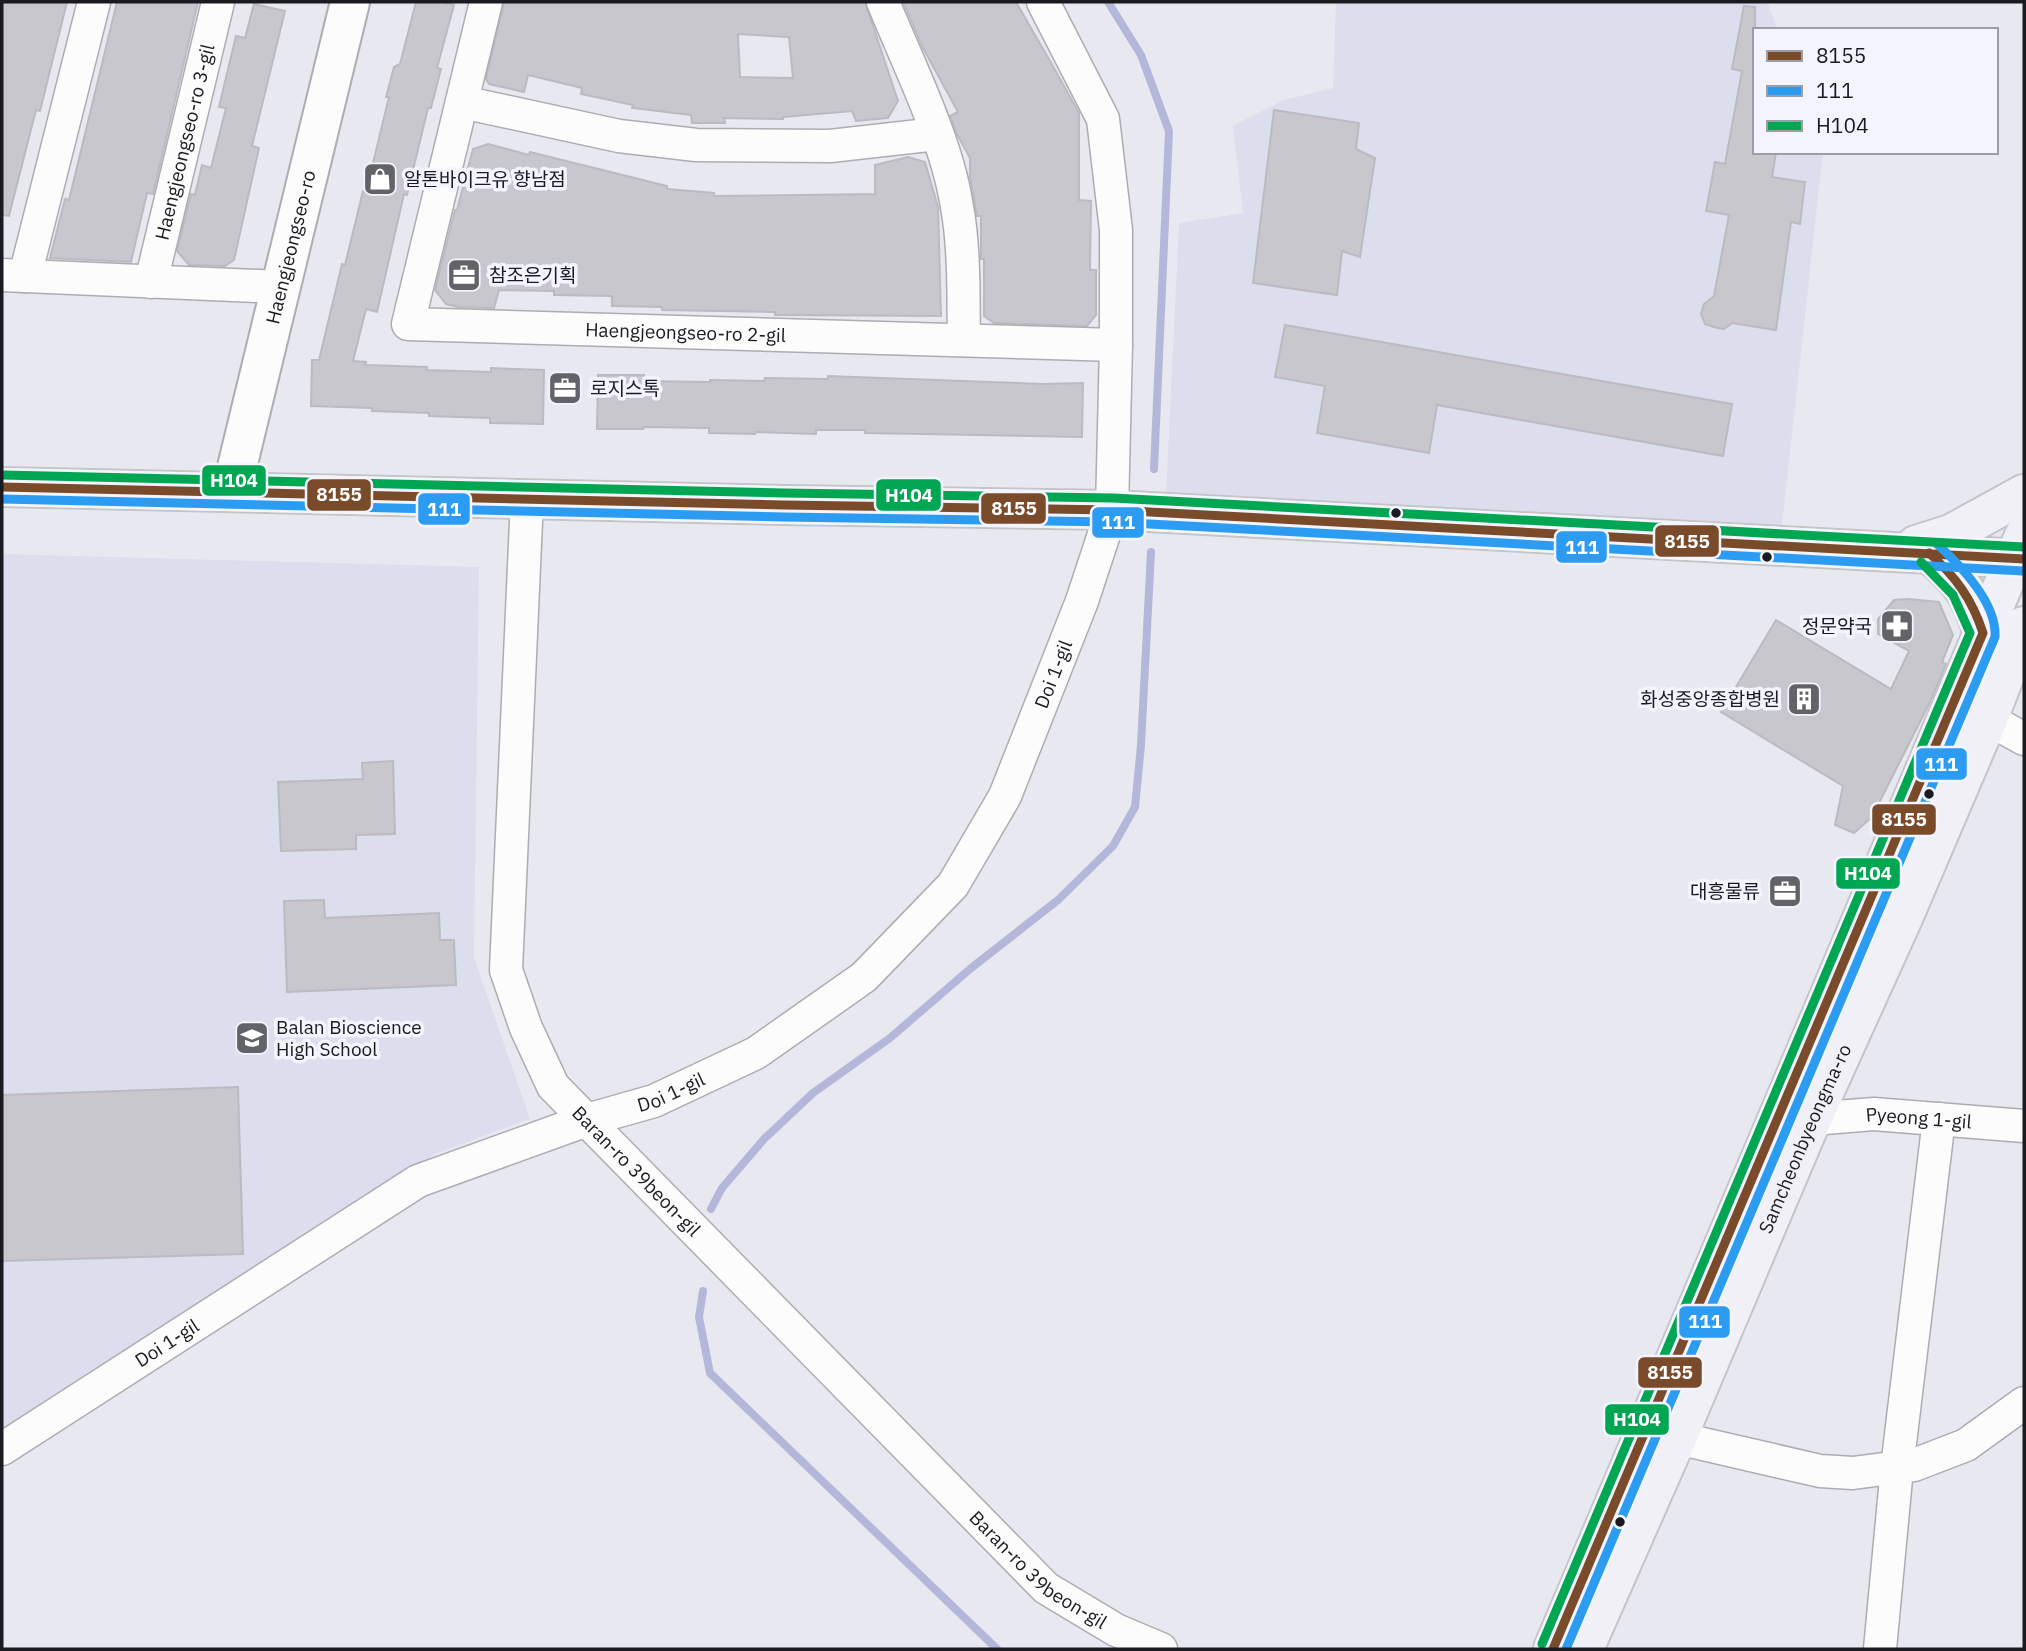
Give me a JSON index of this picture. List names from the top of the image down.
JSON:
{
  "streets": {
    "main road": ["Samcheonbyeongma-ro"],
    "street": [
      "Haengjeongseo-ro 3-gil",
      "Haengjeongseo-ro",
      "Haengjeongseo-ro 2-gil",
      "Doi 1-gil",
      "Pyeong 1-gil",
      "Baran-ro 39beon-gil"
    ]
  },
  "crossings": [
    ["Doi 1-gil", "Baran-ro 39beon-gil"],
    ["Pyeong 1-gil", "Samcheonbyeongma-ro"]
  ],
  "places": {
    "shop": ["알톤바이크유 향남점"],
    "office": ["참조은기획", "로지스톡", "대흥물류"],
    "pharmacy": ["정문약국"],
    "building": ["화성중앙종합병원"],
    "school or university": ["Balan Bioscience High School"]
  },
  "lines": ["transit line H104", "transit line 8155", "transit line 111"],
  "legend": ["8155", "111", "H104"]
}
